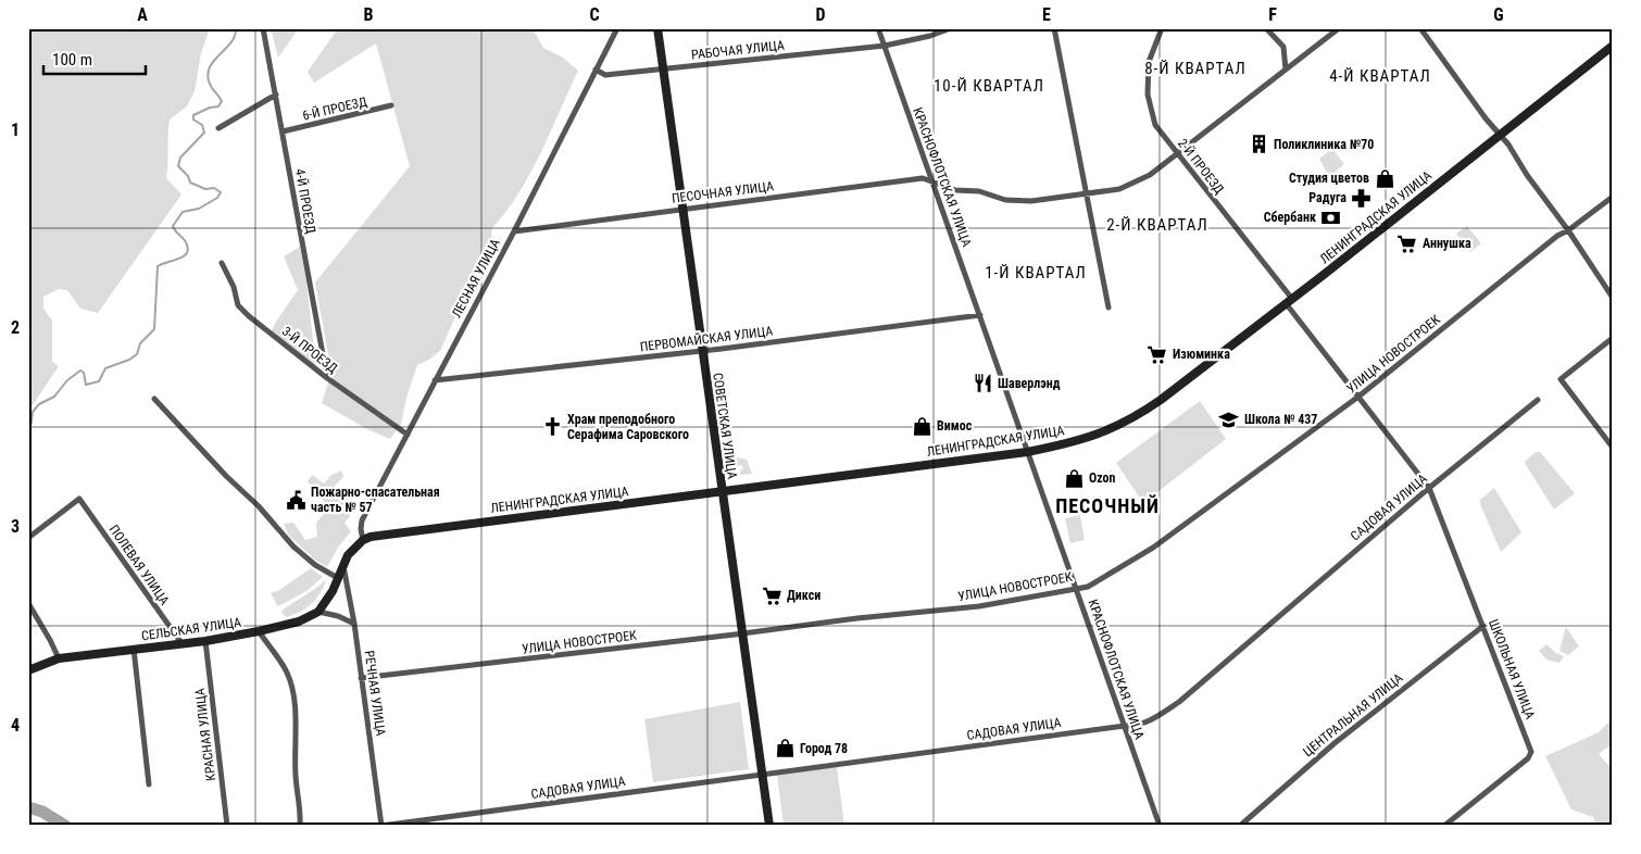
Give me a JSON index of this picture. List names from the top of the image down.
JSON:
{
  "streets": {
    "main road": ["ЛЕНИНГРАДСКАЯ УЛИЦА", "СОВЕТСКАЯ УЛИЦА", "СЕЛЬСКАЯ УЛИЦА"],
    "street": [
      "РАБОЧАЯ УЛИЦА",
      "6-Й ПРОЕЗД",
      "2-Й ПРОЕЗД",
      "КРАСНОФЛОТСКАЯ УЛИЦА",
      "ПЕСОЧНАЯ УЛИЦА",
      "4-Й ПРОЕЗД",
      "ЛЕСНАЯ УЛИЦА",
      "ПЕРВОМАЙСКАЯ УЛИЦА",
      "3-Й ПРОЕЗД",
      "УЛИЦА НОВОСТРОЕК",
      "САДОВАЯ УЛИЦА",
      "ПОЛЕВАЯ УЛИЦА",
      "ШКОЛЬНАЯ УЛИЦА",
      "РЕЧНАЯ УЛИЦА",
      "ЦЕНТРАЛЬНАЯ УЛИЦА",
      "КРАСНАЯ УЛИЦА"
    ]
  },
  "crossings": [
    ["РАБОЧАЯ УЛИЦА", "КРАСНОФЛОТСКАЯ УЛИЦА"],
    ["РАБОЧАЯ УЛИЦА", "ЛЕСНАЯ УЛИЦА"],
    ["РАБОЧАЯ УЛИЦА", "СОВЕТСКАЯ УЛИЦА"],
    ["6-Й ПРОЕЗД", "4-Й ПРОЕЗД"],
    ["2-Й ПРОЕЗД", "ПЕСОЧНАЯ УЛИЦА"],
    ["2-Й ПРОЕЗД", "ЛЕНИНГРАДСКАЯ УЛИЦА"],
    ["2-Й ПРОЕЗД", "УЛИЦА НОВОСТРОЕК"],
    ["2-Й ПРОЕЗД", "ШКОЛЬНАЯ УЛИЦА"],
    ["КРАСНОФЛОТСКАЯ УЛИЦА", "ПЕСОЧНАЯ УЛИЦА"],
    ["КРАСНОФЛОТСКАЯ УЛИЦА", "ЛЕНИНГРАДСКАЯ УЛИЦА"],
    ["КРАСНОФЛОТСКАЯ УЛИЦА", "ПЕРВОМАЙСКАЯ УЛИЦА"],
    ["КРАСНОФЛОТСКАЯ УЛИЦА", "УЛИЦА НОВОСТРОЕК"],
    ["КРАСНОФЛОТСКАЯ УЛИЦА", "САДОВАЯ УЛИЦА"],
    ["ПЕСОЧНАЯ УЛИЦА", "ЛЕСНАЯ УЛИЦА"],
    ["ПЕСОЧНАЯ УЛИЦА", "СОВЕТСКАЯ УЛИЦА"],
    ["4-Й ПРОЕЗД", "3-Й ПРОЕЗД"],
    ["ЛЕНИНГРАДСКАЯ УЛИЦА", "ЛЕСНАЯ УЛИЦА"],
    ["ЛЕНИНГРАДСКАЯ УЛИЦА", "СОВЕТСКАЯ УЛИЦА"],
    ["ЛЕНИНГРАДСКАЯ УЛИЦА", "РЕЧНАЯ УЛИЦА"],
    ["ЛЕСНАЯ УЛИЦА", "ПЕРВОМАЙСКАЯ УЛИЦА"],
    ["ЛЕСНАЯ УЛИЦА", "3-Й ПРОЕЗД"],
    ["ПЕРВОМАЙСКАЯ УЛИЦА", "СОВЕТСКАЯ УЛИЦА"],
    ["УЛИЦА НОВОСТРОЕК", "СОВЕТСКАЯ УЛИЦА"],
    ["УЛИЦА НОВОСТРОЕК", "ШКОЛЬНАЯ УЛИЦА"],
    ["УЛИЦА НОВОСТРОЕК", "РЕЧНАЯ УЛИЦА"],
    ["СОВЕТСКАЯ УЛИЦА", "САДОВАЯ УЛИЦА"],
    ["САДОВАЯ УЛИЦА", "ШКОЛЬНАЯ УЛИЦА"],
    ["САДОВАЯ УЛИЦА", "РЕЧНАЯ УЛИЦА"],
    ["ПОЛЕВАЯ УЛИЦА", "СЕЛЬСКАЯ УЛИЦА"],
    ["СЕЛЬСКАЯ УЛИЦА", "КРАСНАЯ УЛИЦА"],
    ["ШКОЛЬНАЯ УЛИЦА", "ЦЕНТРАЛЬНАЯ УЛИЦА"]
  ],
  "districts": [
    "8-Й КВАРТАЛ",
    "4-Й КВАРТАЛ",
    "10-Й КВАРТАЛ",
    "2-Й КВАРТАЛ",
    "1-Й КВАРТАЛ",
    "ПЕСОЧНЫЙ"
  ],
  "places": {
    "building": ["Поликлиника №70"],
    "shop": [
      "Студия цветов",
      "Вимос",
      "Ozon",
      "Город 78"
    ],
    "pharmacy": ["Радуга"],
    "bank": ["Сбербанк"],
    "supermarket": ["Аннушка", "Изюминка", "Дикси"],
    "restaurant": ["Шаверлэнд"],
    "school or university": ["Школа № 437"],
    "church": ["Храм преподобного Серафима Саровского"],
    "public building": ["Пожарно-спасательная часть № 57"]
  },
  "scale_bar": "100 m",
  "grid": {
    "columns": [
      "A",
      "B",
      "C",
      "D",
      "E",
      "F",
      "G"
    ],
    "rows": [
      "1",
      "2",
      "3",
      "4"
    ]
  }
}
